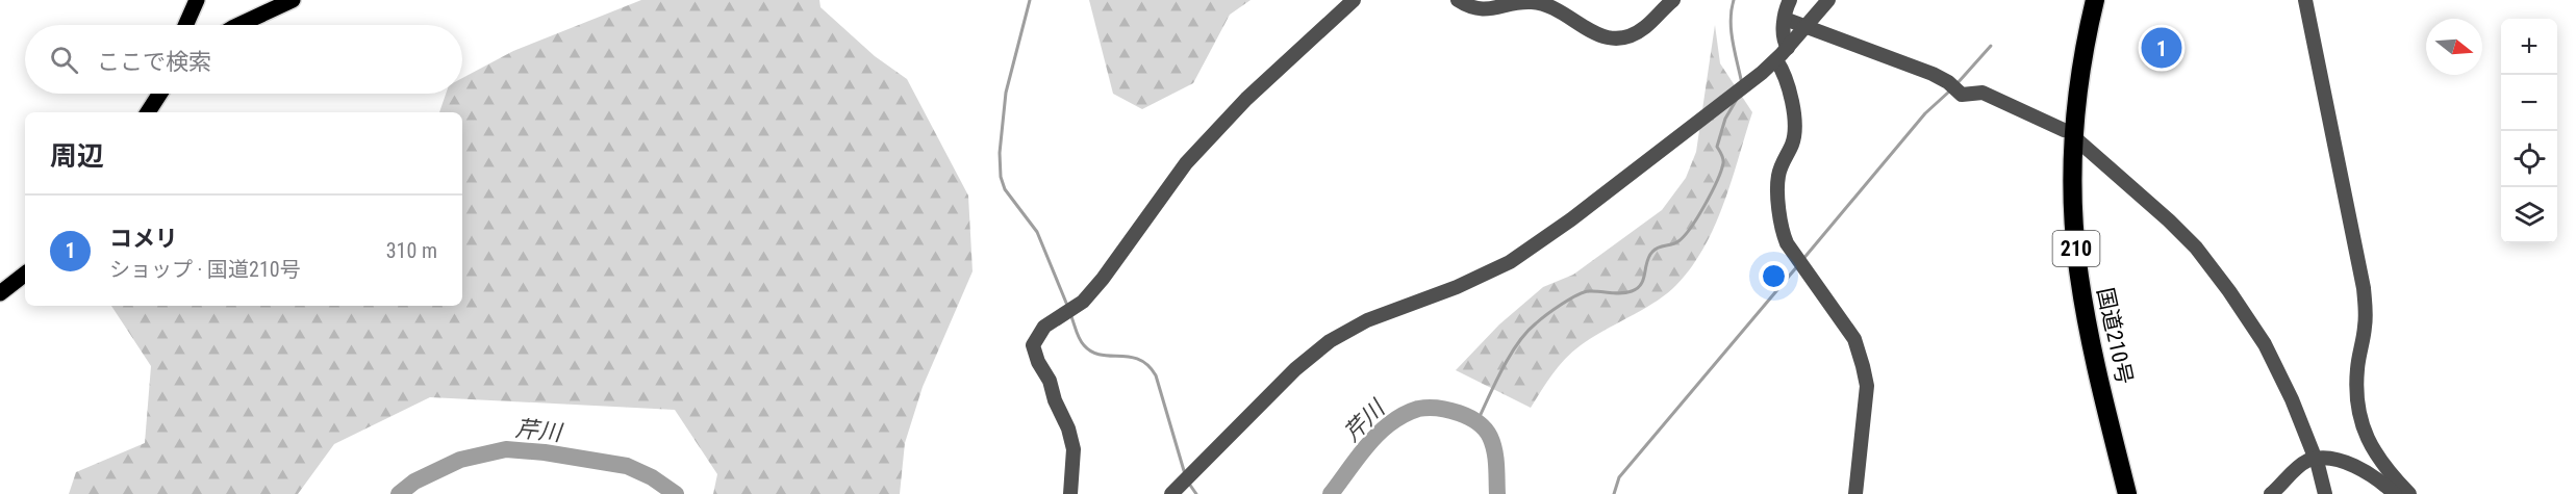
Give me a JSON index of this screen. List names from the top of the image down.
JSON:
{
  "streets": {
    "highway": ["210", "国道210号"]
  },
  "water": ["芹川"],
  "north": "right",
  "page": {
    "map_buttons": ["+", "−"],
    "pins": "1",
    "search": "ここで検索",
    "heading": "周辺",
    "list": [
      {
        "mark": "1",
        "name": "コメリ",
        "note": "ショップ · 国道210号",
        "value": "310 m"
      }
    ]
  }
}
